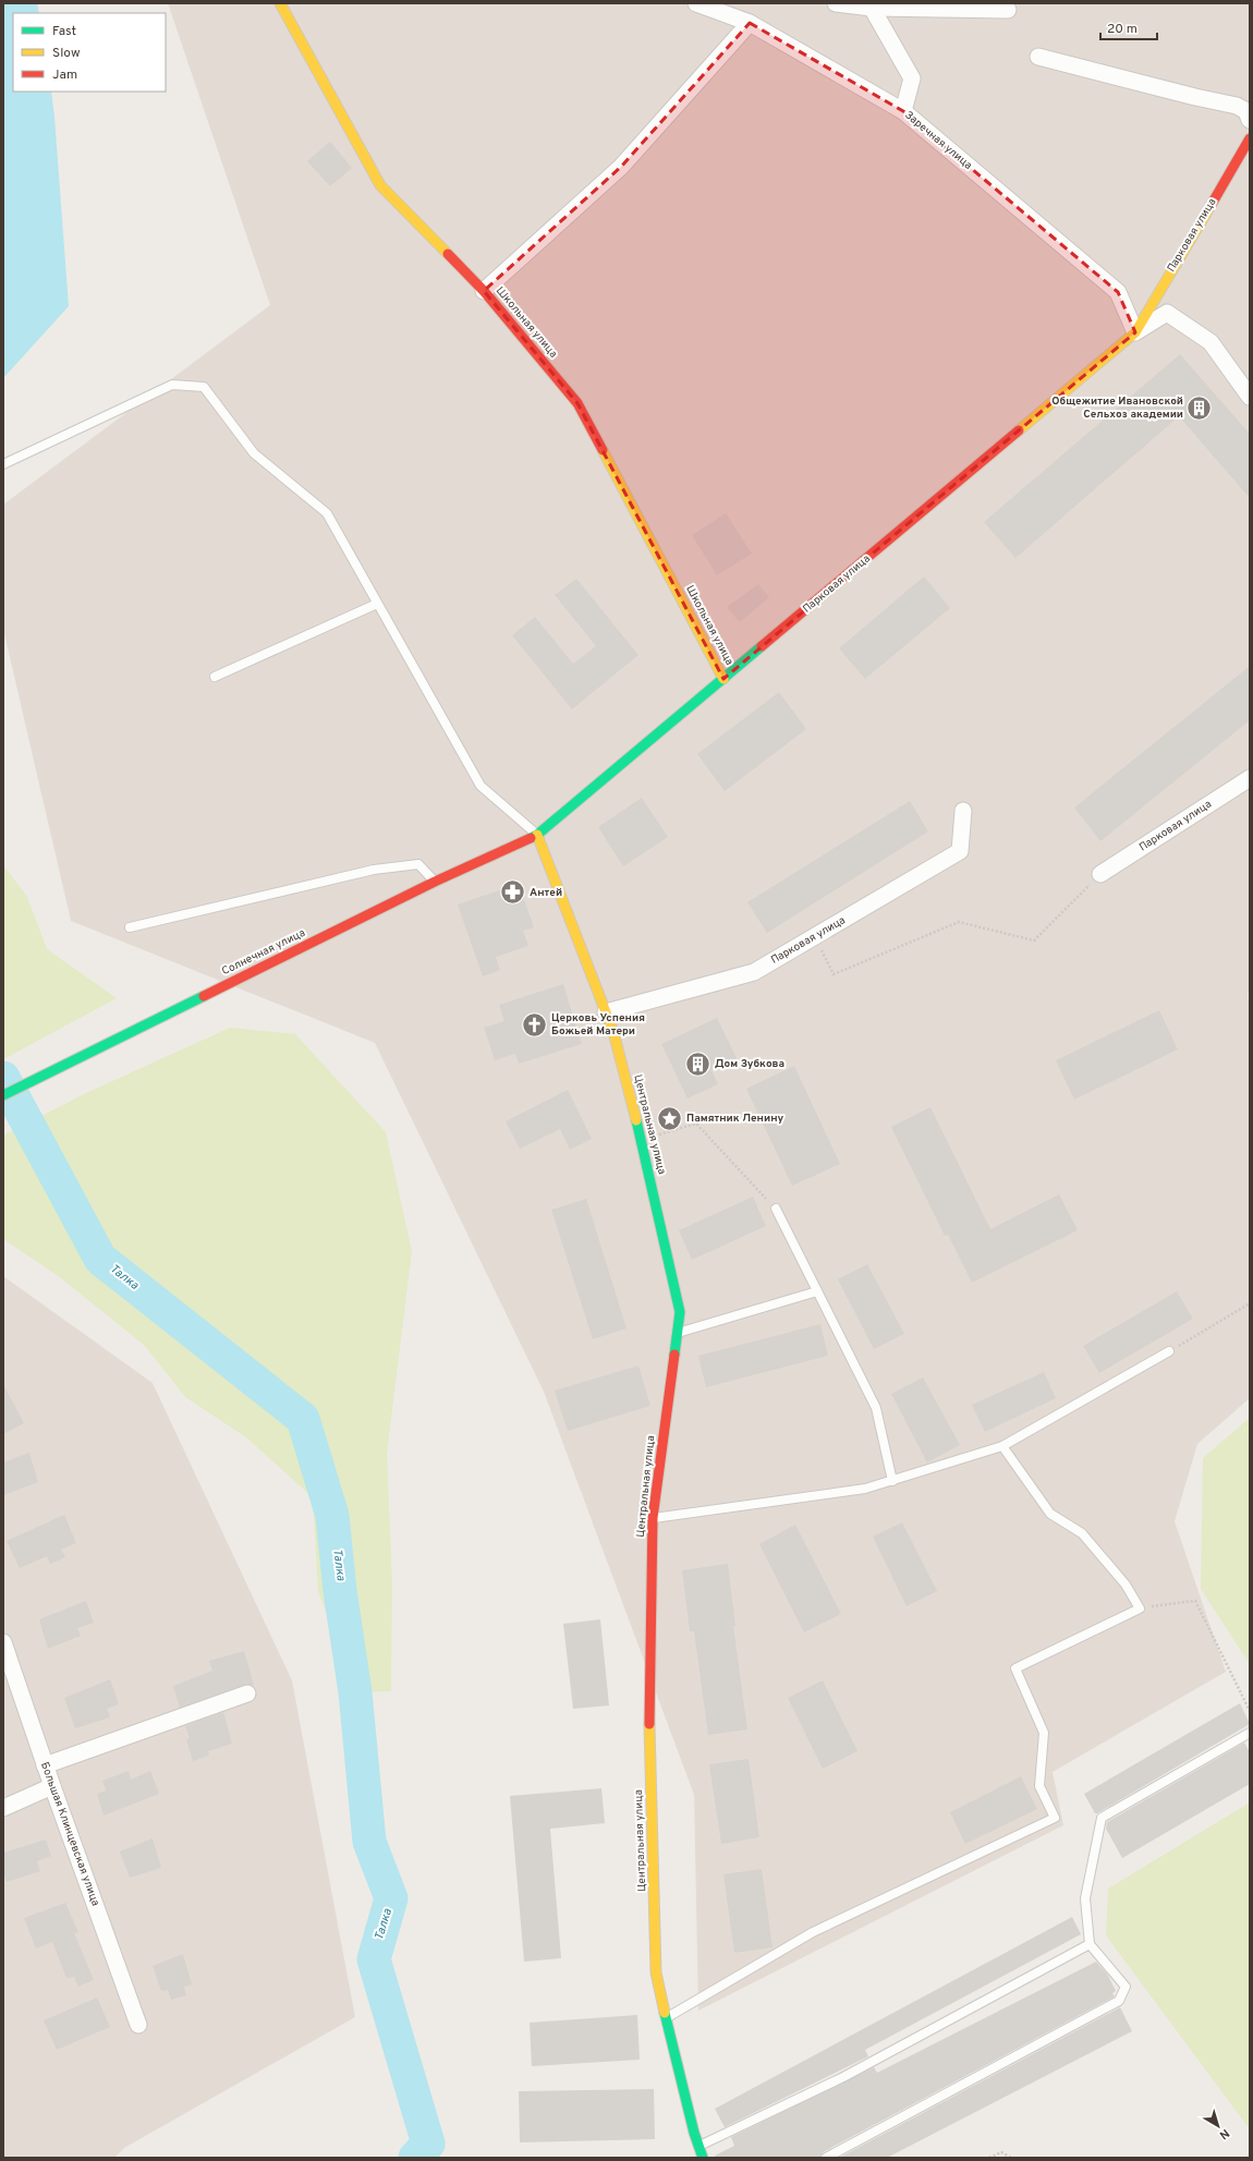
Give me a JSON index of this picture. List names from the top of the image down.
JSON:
{
  "streets": {
    "street": [
      "Заречная улица",
      "Парковая улица",
      "Школьная улица",
      "Солнечная улица",
      "Центральная улица",
      "Большая Клинцевская улица"
    ]
  },
  "crossings": [
    ["Заречная улица", "Парковая улица"],
    ["Парковая улица", "Школьная улица"],
    ["Парковая улица", "Солнечная улица"],
    ["Парковая улица", "Центральная улица"],
    ["Солнечная улица", "Центральная улица"]
  ],
  "water": ["Талка"],
  "places": {
    "building": ["Общежитие Ивановской Сельхоз академии", "Дом Зубкова"],
    "pharmacy": ["Антей"],
    "church": ["Церковь Успения Божьей Матери"],
    "place": ["Памятник Ленину"]
  },
  "legend": ["Fast", "Slow", "Jam"],
  "scale_bar": "20 m",
  "north": "bottom right"
}
